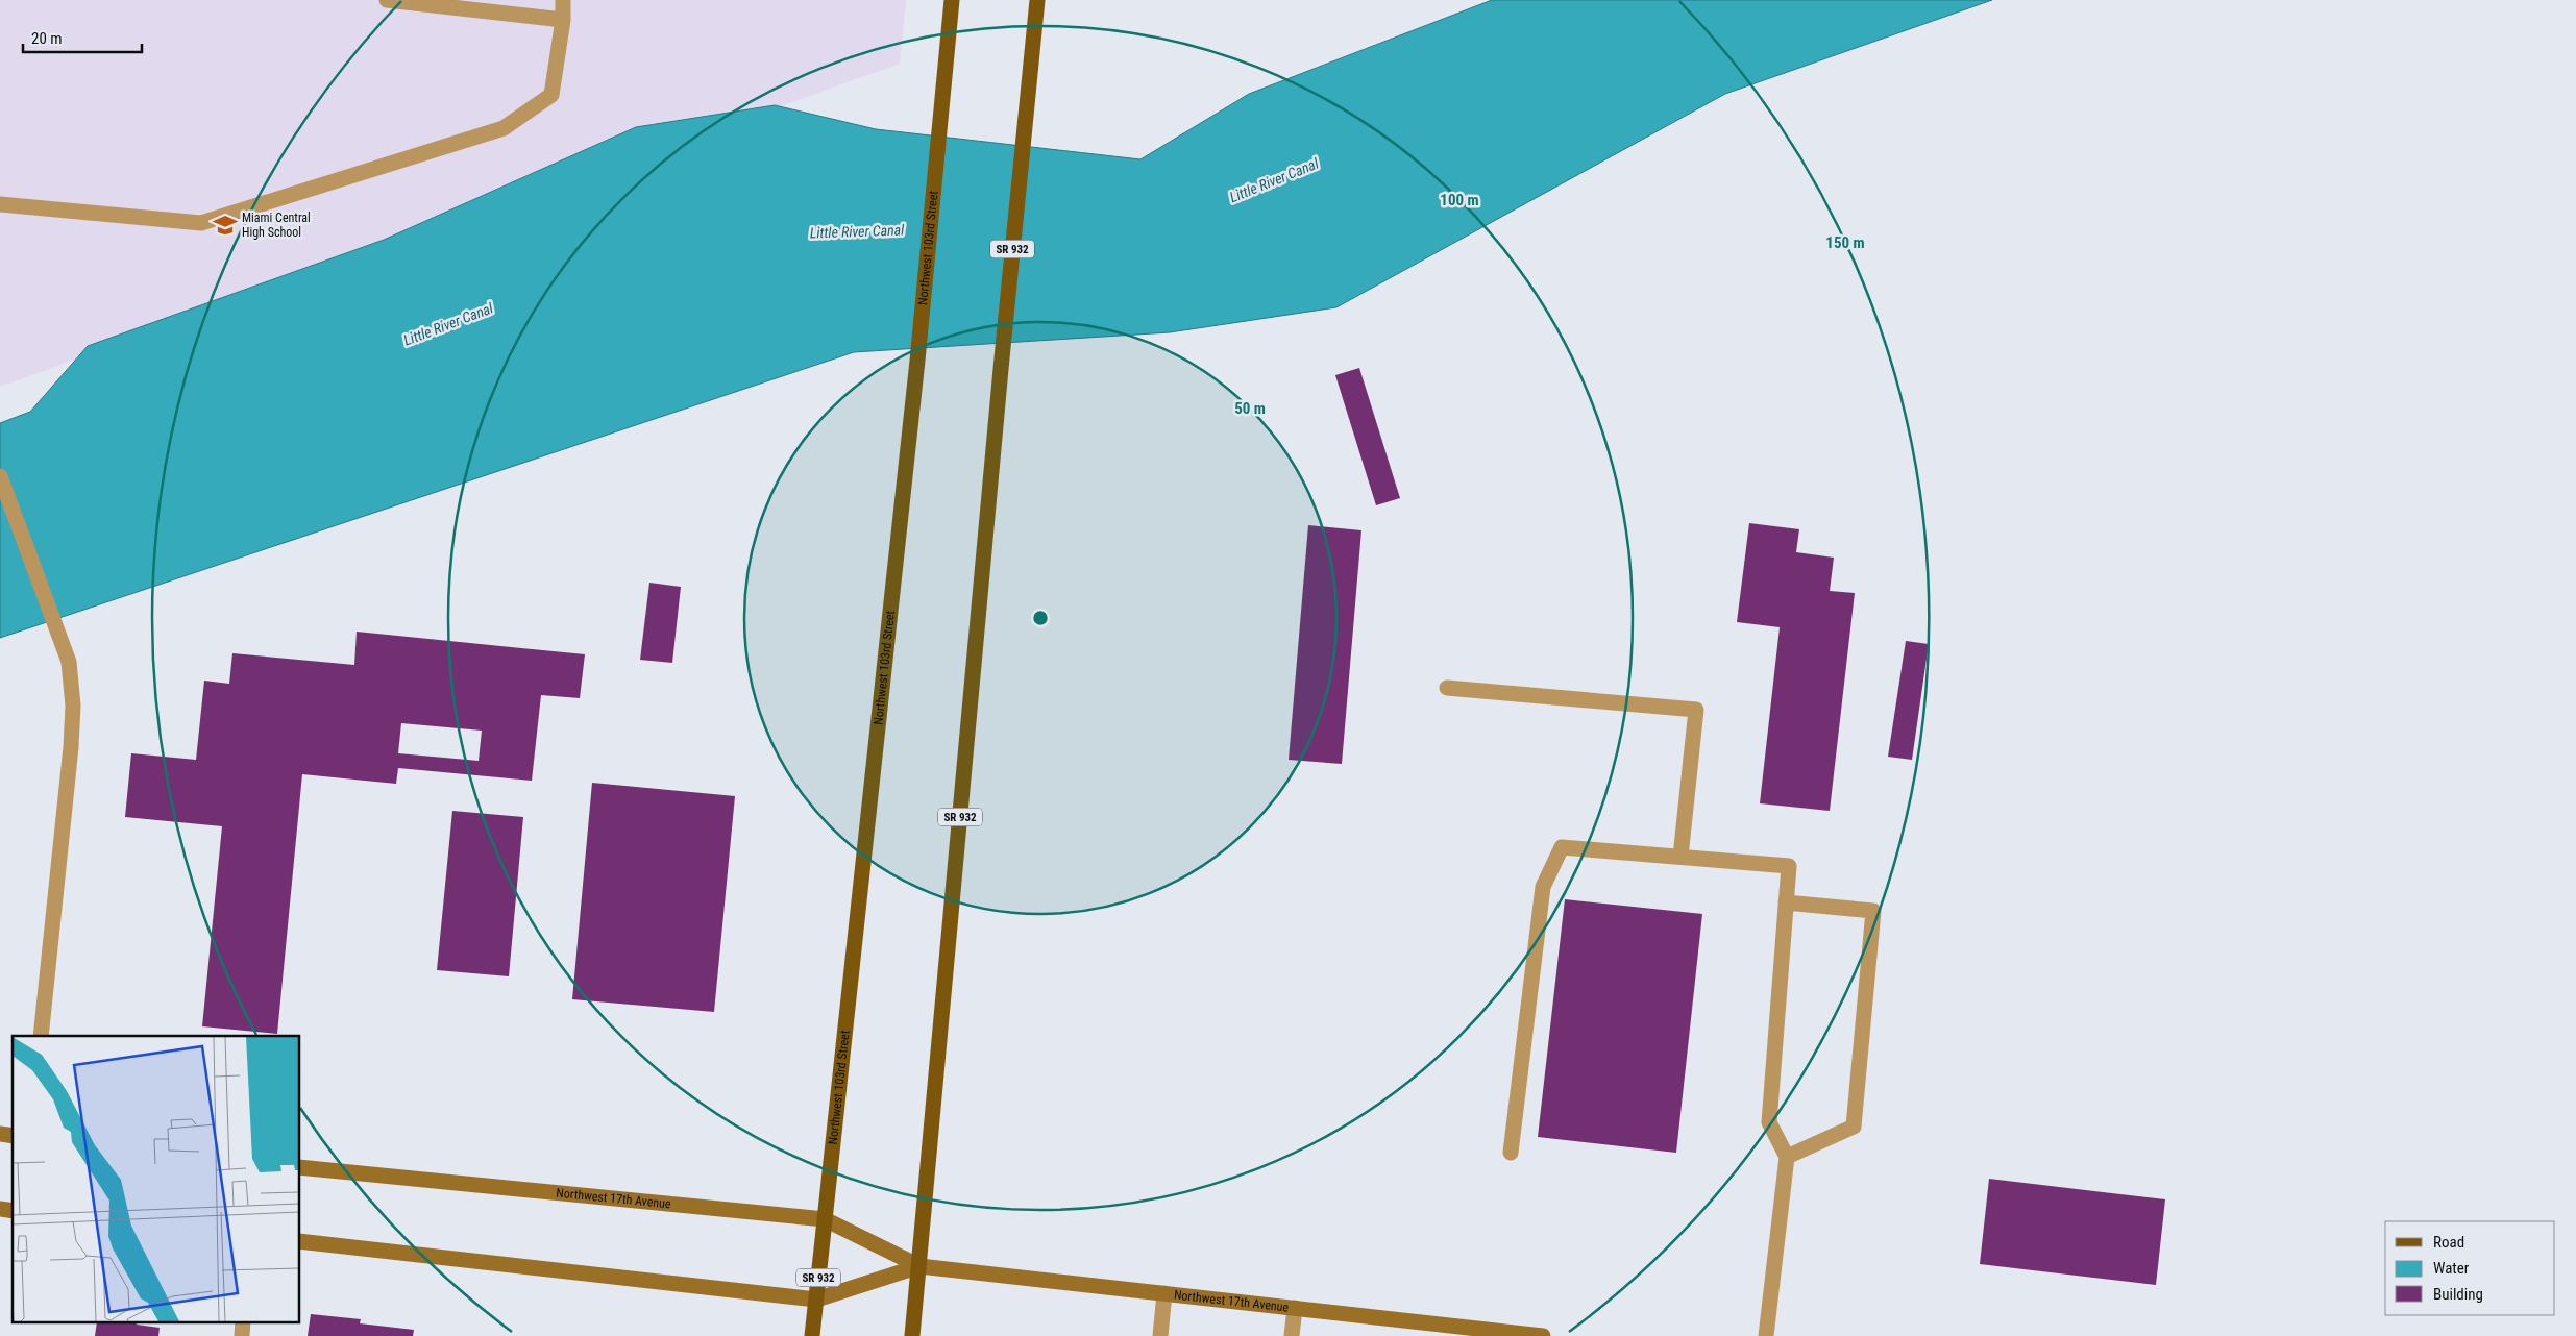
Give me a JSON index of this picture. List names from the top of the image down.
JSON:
{
  "streets": {
    "main road": ["Northwest 103rd Street", "SR 932", "Northwest 17th Avenue"]
  },
  "crossings": [
    ["Northwest 103rd Street", "Northwest 17th Avenue"],
    ["SR 932", "Northwest 17th Avenue"]
  ],
  "water": ["Little River Canal"],
  "places": {
    "school or university": ["Miami Central High School"]
  },
  "legend": ["Road", "Water", "Building"],
  "scale_bar": "20 m",
  "rings": ["100 m", "150 m", "50 m"]
}
